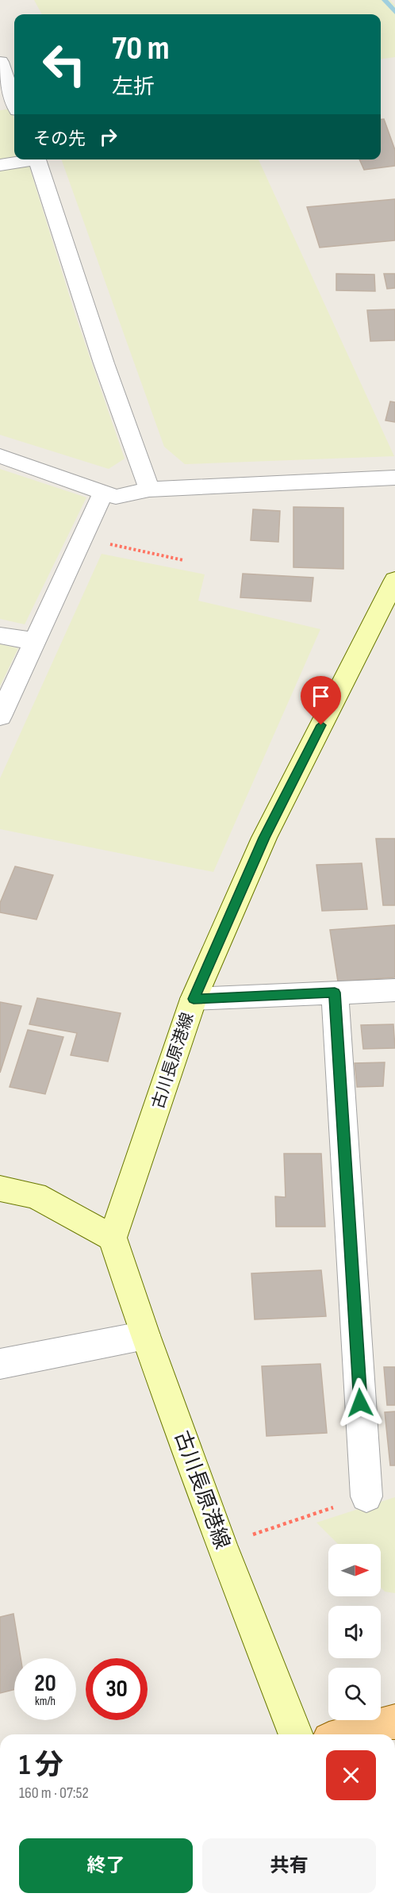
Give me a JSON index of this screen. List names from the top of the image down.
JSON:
{
  "streets": {
    "main road": ["古川長原港線"]
  },
  "north": "right",
  "page": {
    "turn": ["70 m", "左折"],
    "then": "その先",
    "speed": "20 km/h",
    "limit": "30",
    "heading": ["1 分", "160 m · 07:52"],
    "buttons": ["終了", "共有"]
  }
}
